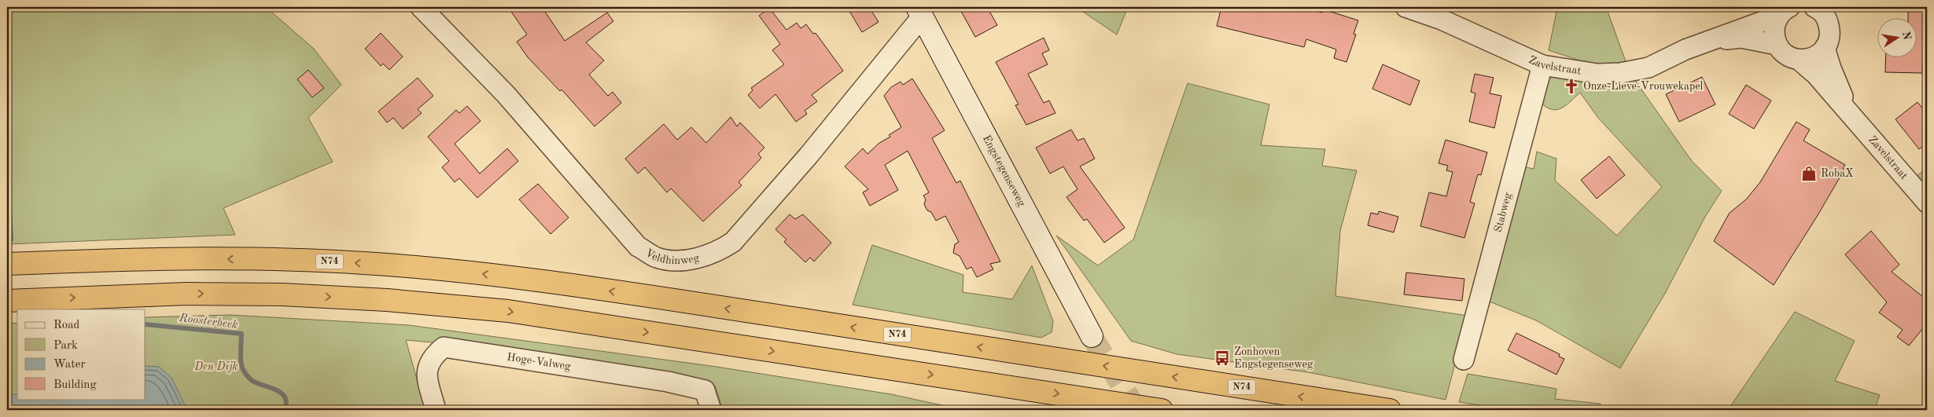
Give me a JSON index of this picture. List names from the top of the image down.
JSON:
{
  "streets": {
    "highway": ["N74"],
    "street": [
      "Zavelstraat",
      "Engstegenseweg",
      "Stabweg",
      "Veldhinweg",
      "Hoge-Valweg"
    ]
  },
  "crossings": [
    ["Zavelstraat", "Stabweg"],
    ["Engstegenseweg", "Veldhinweg"]
  ],
  "water": ["Roosterbeek"],
  "parks": ["Den Dijk"],
  "places": {
    "church": ["Onze-Lieve-Vrouwekapel"],
    "shop": ["RobaX"],
    "bus stop": ["Zonhoven Engstegenseweg"]
  },
  "legend": [
    "Road",
    "Park",
    "Water",
    "Building"
  ],
  "north": "right"
}
